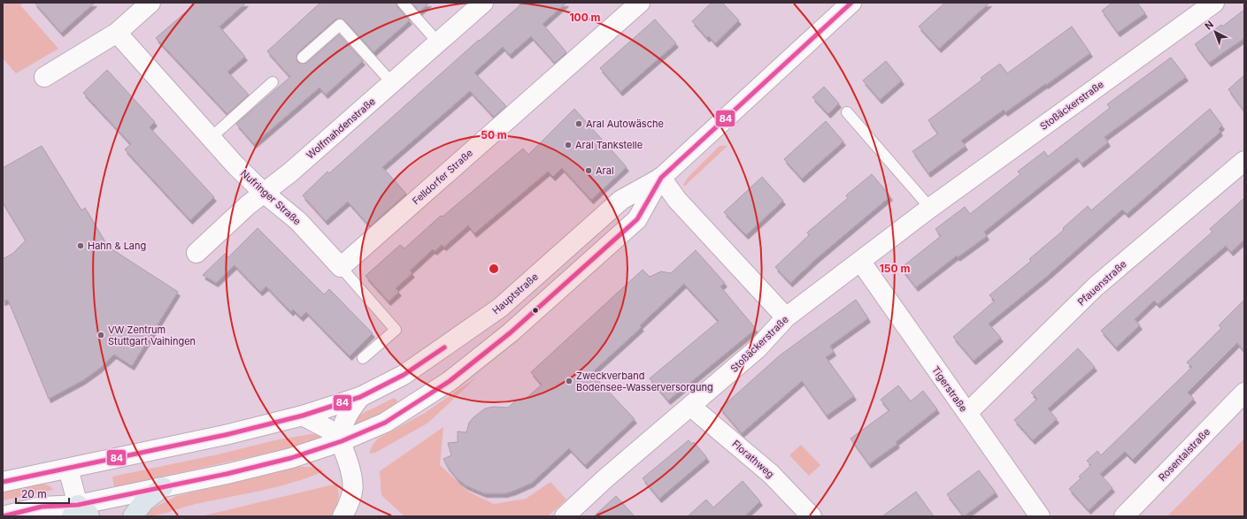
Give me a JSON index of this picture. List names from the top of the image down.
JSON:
{
  "streets": {
    "street": [
      "Stoßäckerstraße",
      "Wolfmahdenstraße",
      "Felldorfer Straße",
      "Nufringer Straße",
      "Pfauenstraße",
      "Hauptstraße",
      "Tigerstraße",
      "Rosentalstraße",
      "Florathweg"
    ]
  },
  "crossings": [
    ["Stoßäckerstraße", "Tigerstraße"],
    ["Stoßäckerstraße", "Florathweg"],
    ["Wolfmahdenstraße", "Nufringer Straße"],
    ["Felldorfer Straße", "Nufringer Straße"],
    ["Pfauenstraße", "Tigerstraße"]
  ],
  "places": [
    "Aral Autowäsche",
    "Aral Tankstelle",
    "Aral",
    "Hahn & Lang",
    "VW Zentrum Stuttgart Vaihingen",
    "Zweckverband Bodensee-Wasserversorgung"
  ],
  "lines": ["transit line 84"],
  "scale_bar": "20 m",
  "north": "top left",
  "rings": ["100 m", "50 m", "150 m"]
}
